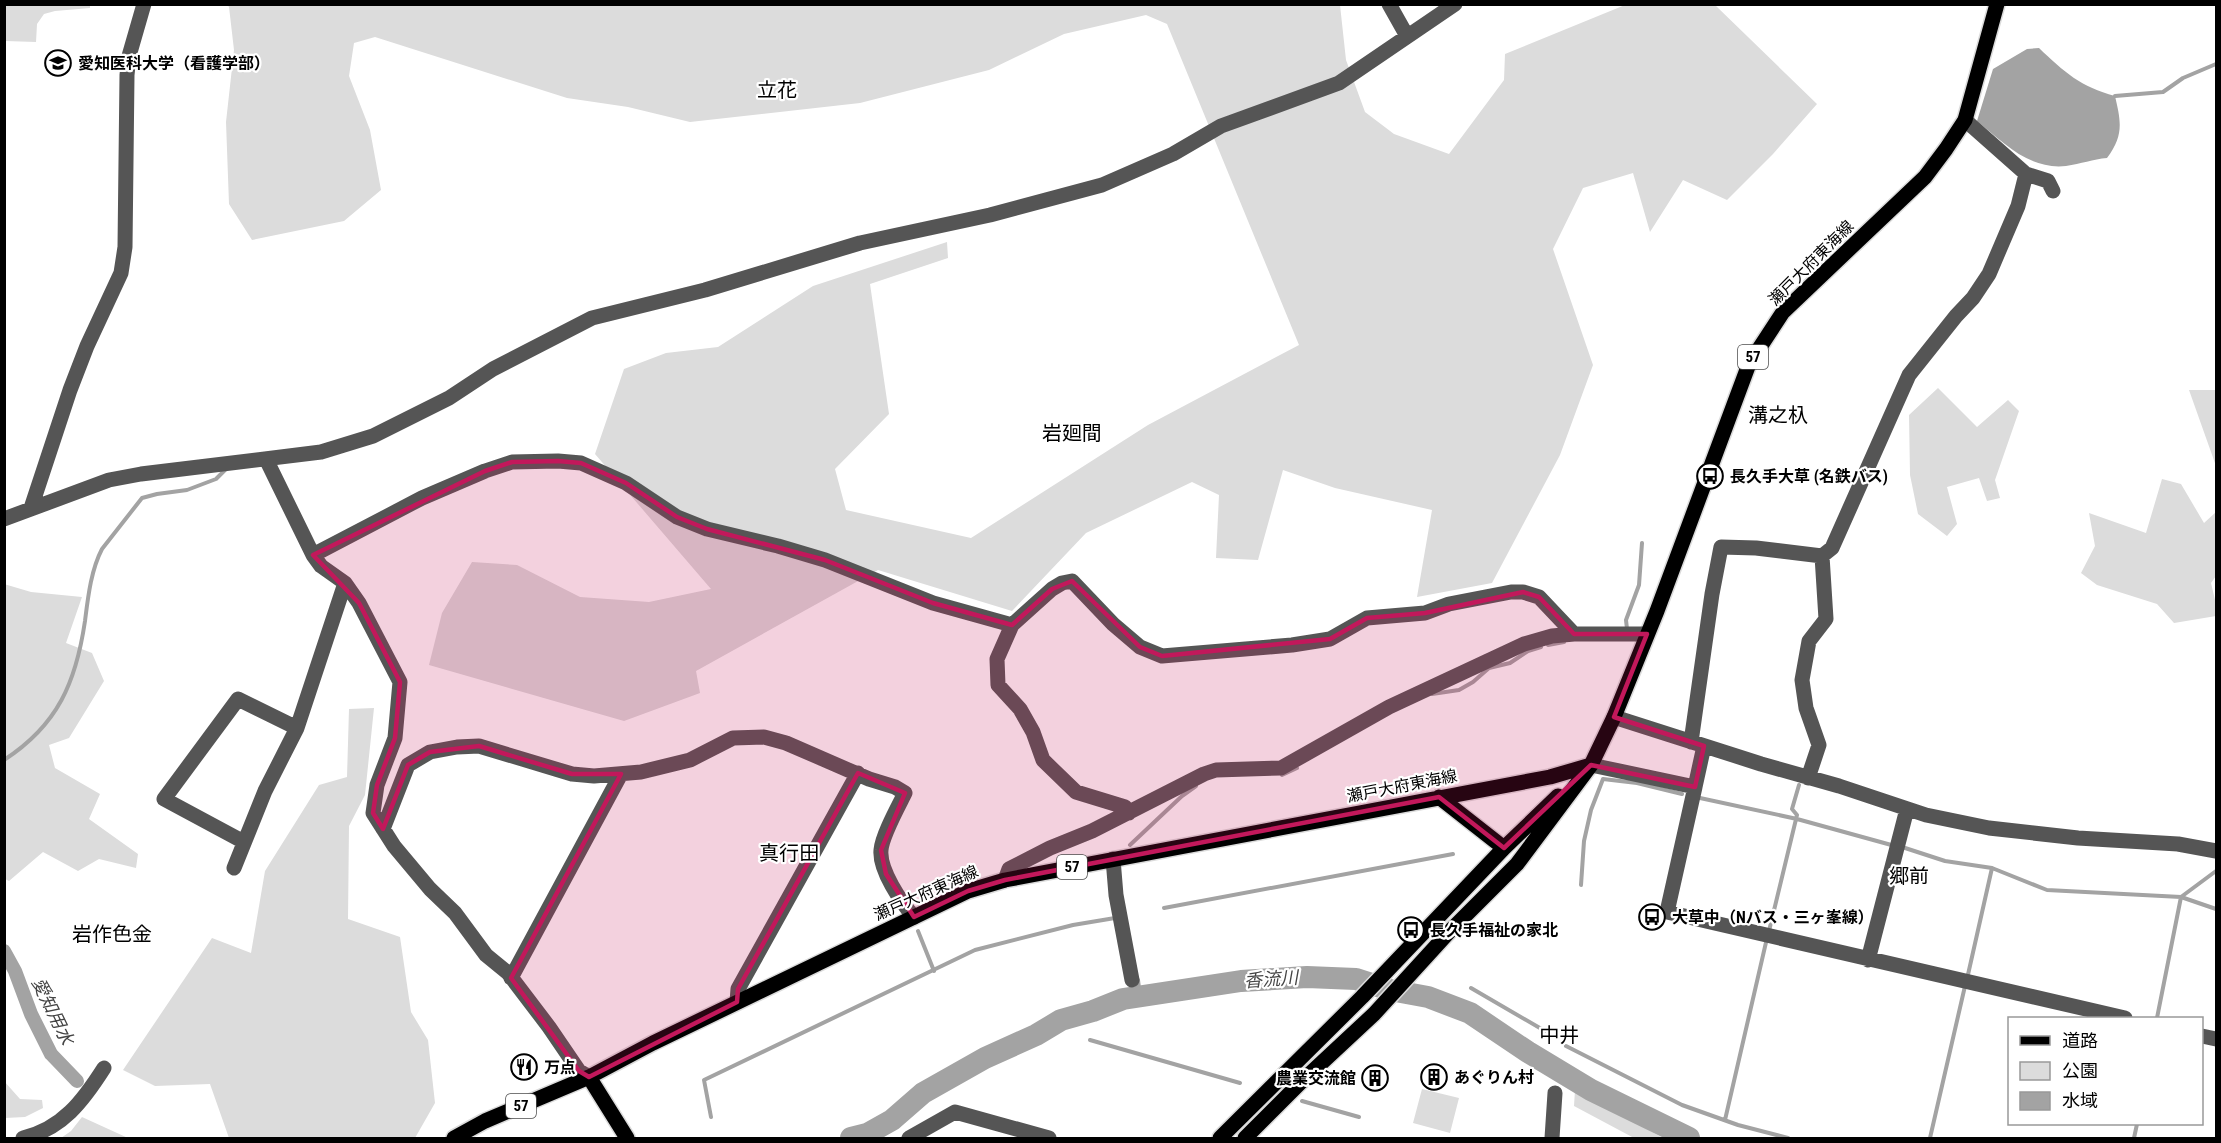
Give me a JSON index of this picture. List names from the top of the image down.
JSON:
{
  "streets": {
    "main road": ["瀬戸大府東海線", "57"]
  },
  "districts": [
    "立花",
    "溝之杁",
    "岩廻間",
    "真行田",
    "郷前",
    "岩作色金",
    "中井"
  ],
  "water": ["香流川", "愛知用水"],
  "places": {
    "school or university": ["愛知医科大学（看護学部）"],
    "bus stop": ["長久手大草 (名鉄バス)", "大草中（Nバス・三ヶ峯線）", "長久手福祉の家北"],
    "restaurant": ["万点"],
    "building": ["あぐりん村", "農業交流館"]
  },
  "legend": ["道路", "公園", "水域"]
}
